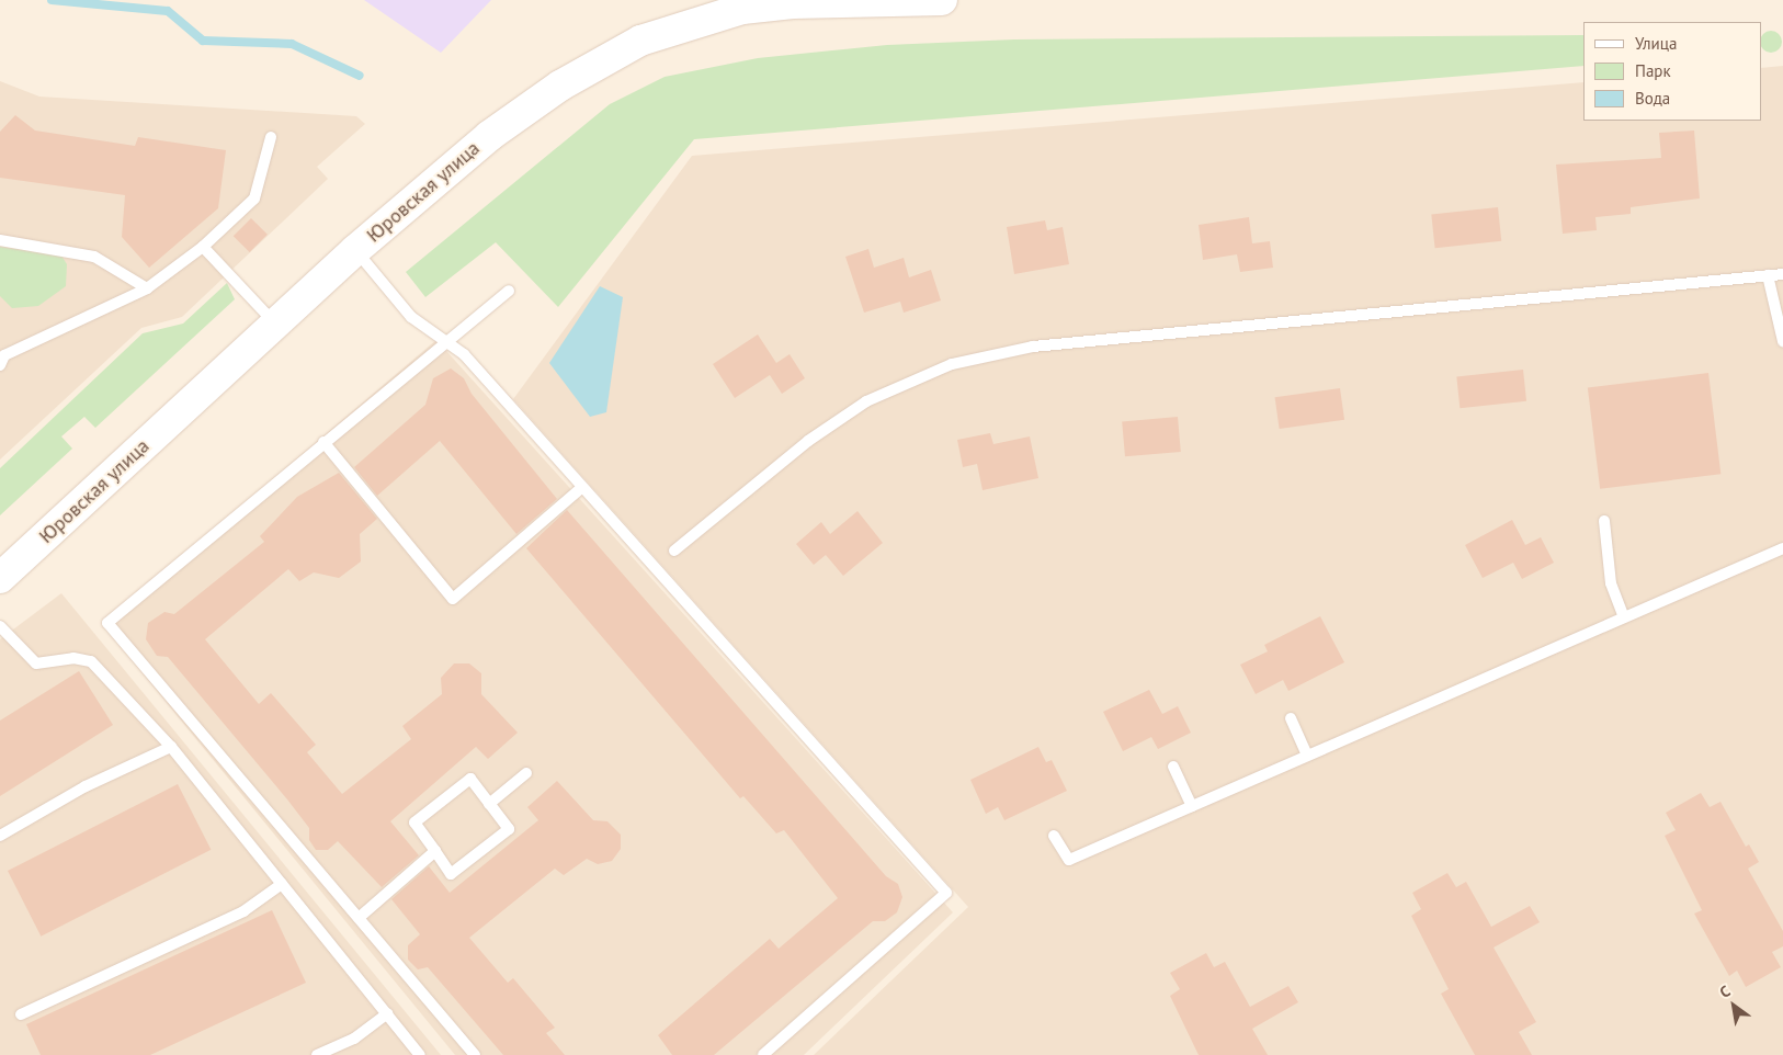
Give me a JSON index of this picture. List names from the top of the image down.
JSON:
{
  "streets": {
    "street": ["Юровская улица"]
  },
  "legend": ["Улица", "Парк", "Вода"],
  "north": "top left"
}
